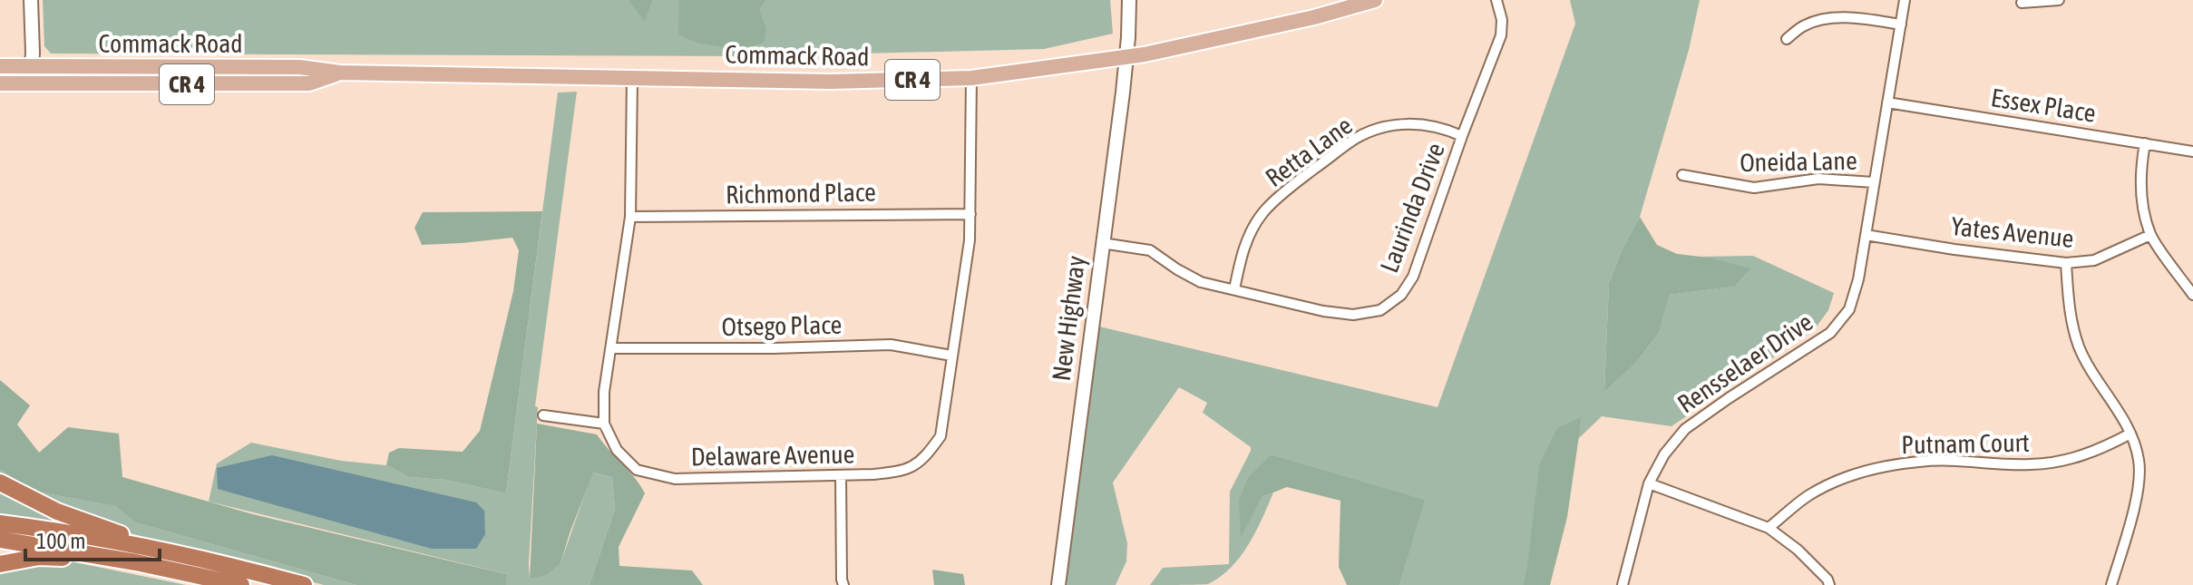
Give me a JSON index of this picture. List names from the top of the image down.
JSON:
{
  "streets": {
    "main road": ["Commack Road", "CR 4"],
    "street": [
      "Essex Place",
      "Retta Lane",
      "Oneida Lane",
      "Richmond Place",
      "Laurinda Drive",
      "Yates Avenue",
      "New Highway",
      "Otsego Place",
      "Rensselaer Drive",
      "Putnam Court",
      "Delaware Avenue"
    ]
  },
  "crossings": [
    ["Commack Road", "New Highway"],
    ["Commack Road", "Delaware Avenue"],
    ["Essex Place", "Rensselaer Drive"],
    ["Retta Lane", "Laurinda Drive"],
    ["Oneida Lane", "Rensselaer Drive"],
    ["Richmond Place", "Delaware Avenue"],
    ["Laurinda Drive", "New Highway"],
    ["Yates Avenue", "Rensselaer Drive"],
    ["Otsego Place", "Delaware Avenue"]
  ],
  "scale_bar": "100 m"
}
